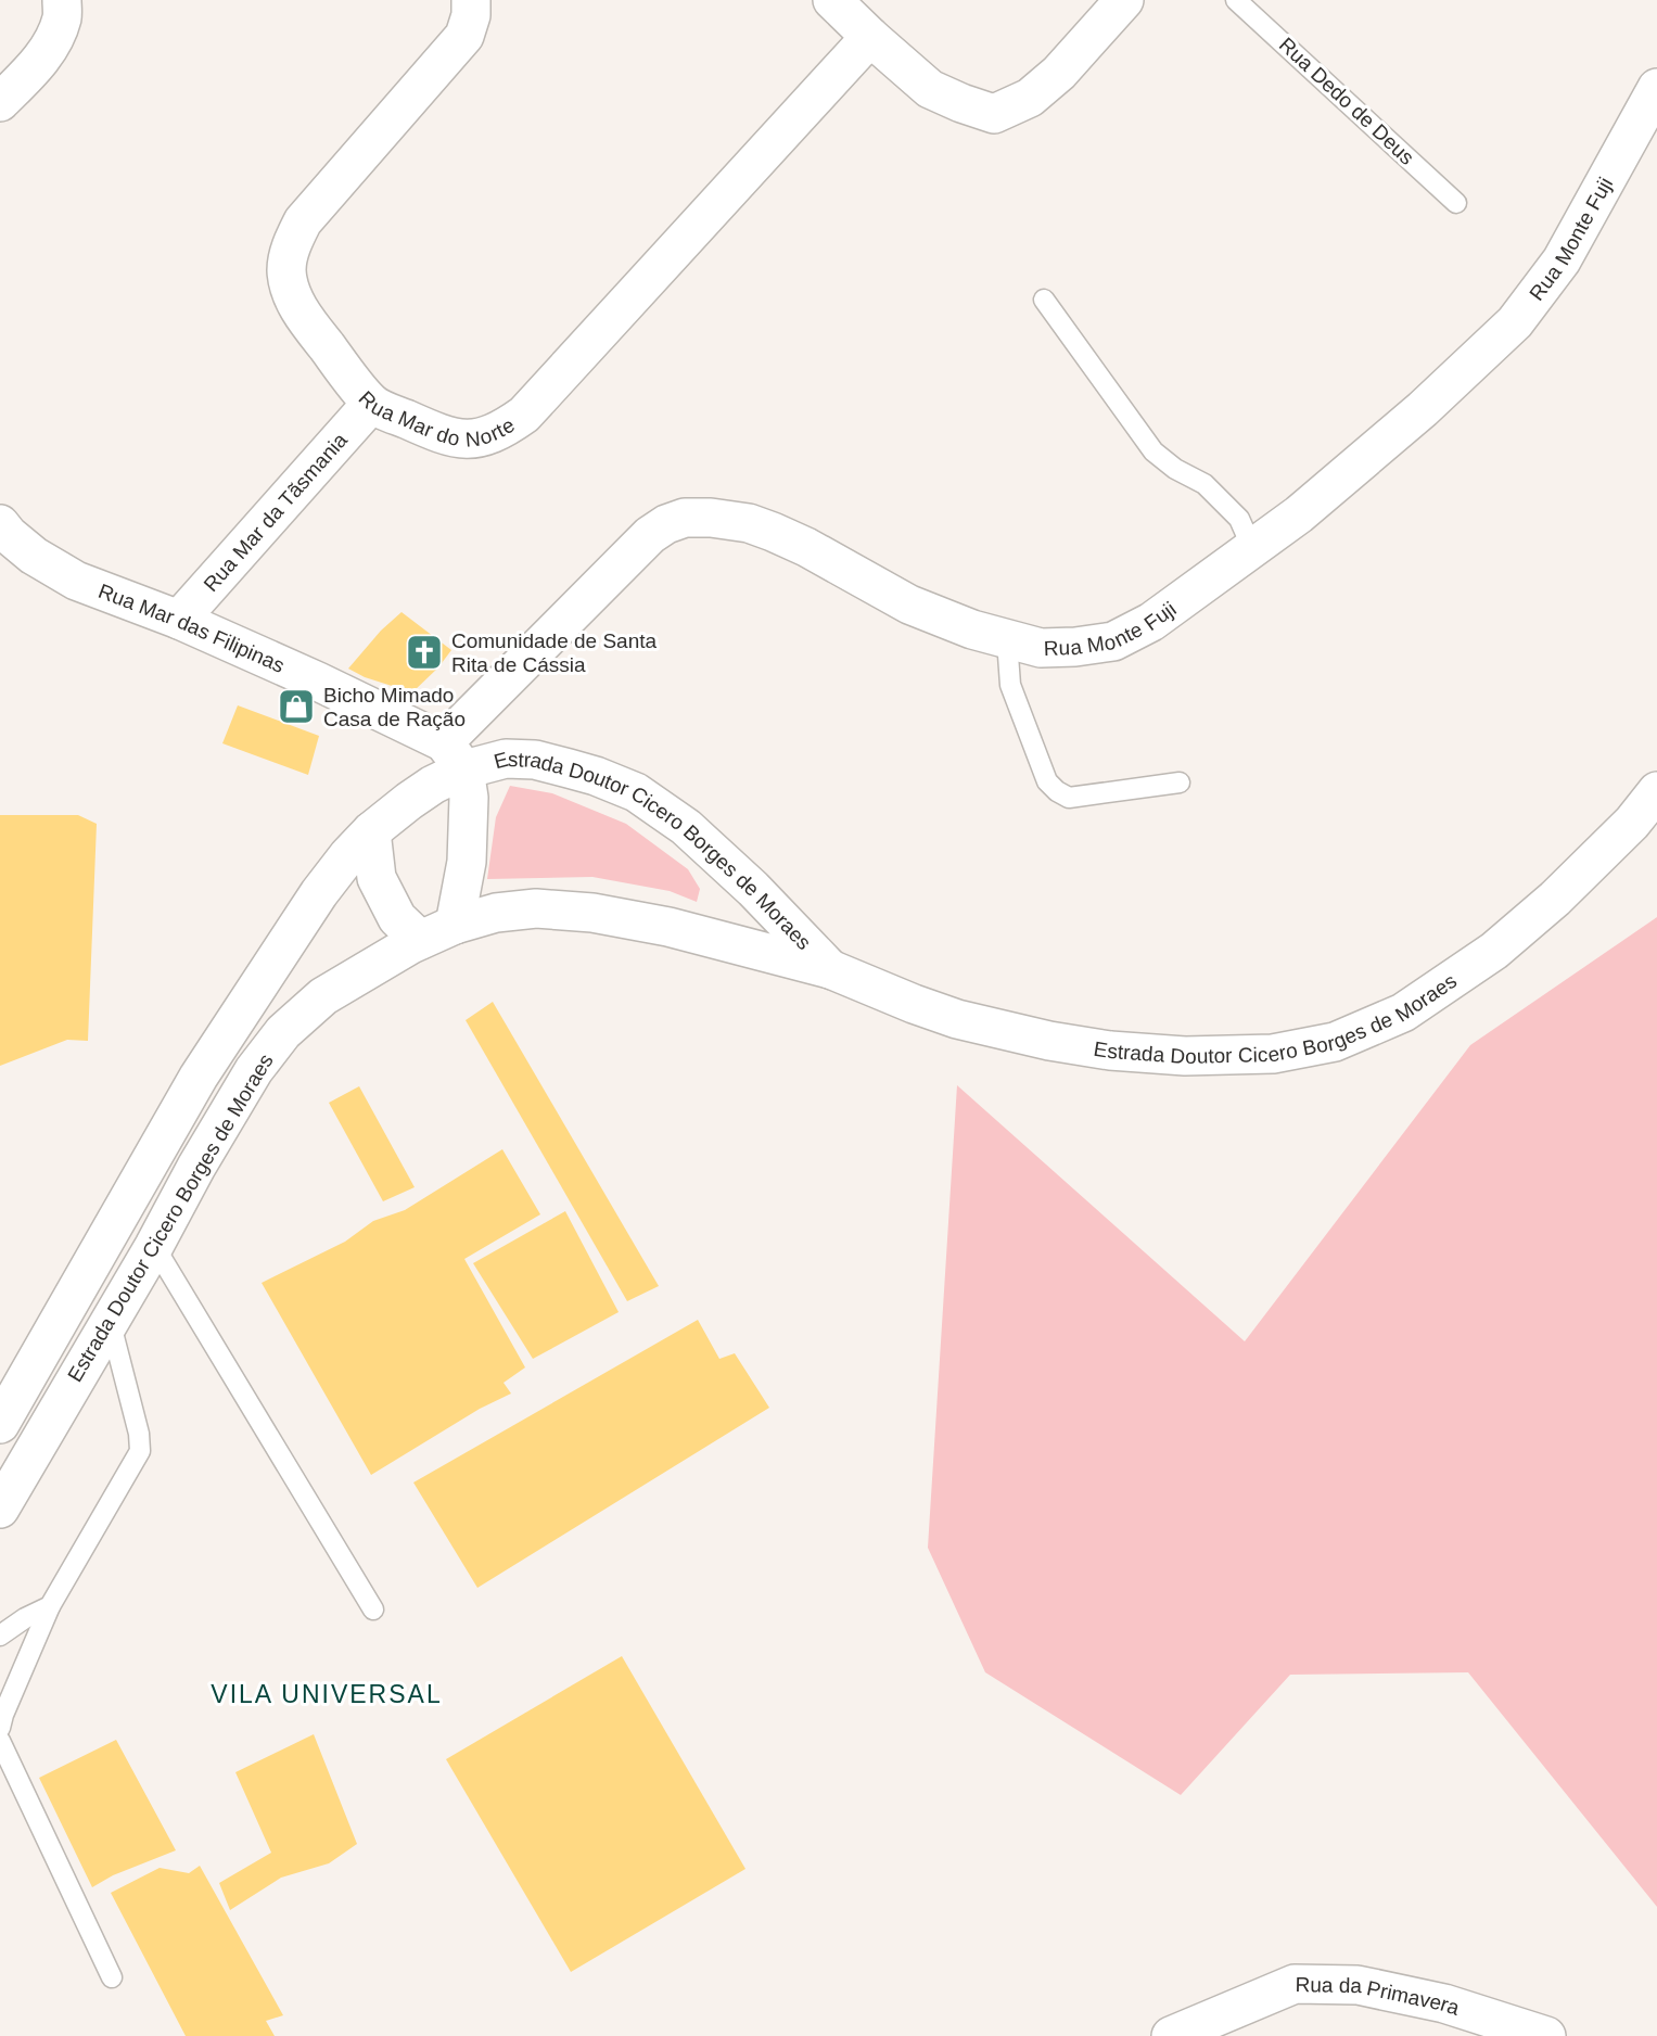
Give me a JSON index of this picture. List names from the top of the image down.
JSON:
{
  "streets": {
    "street": [
      "Rua Monte Fuji",
      "Rua Mar do Norte",
      "Rua Mar da Tãsmania",
      "Rua Mar das Filipinas",
      "Estrada Doutor Cicero Borges de Moraes",
      "Rua da Primavera"
    ],
    "lane": ["Rua Dedo de Deus"]
  },
  "crossings": [
    ["Rua Monte Fuji", "Rua Mar das Filipinas"],
    ["Rua Monte Fuji", "Estrada Doutor Cicero Borges de Moraes"],
    ["Rua Mar do Norte", "Rua Mar da Tãsmania"],
    ["Rua Mar da Tãsmania", "Rua Mar das Filipinas"],
    ["Rua Mar das Filipinas", "Estrada Doutor Cicero Borges de Moraes"]
  ],
  "districts": ["VILA UNIVERSAL"],
  "places": {
    "church": ["Comunidade de Santa Rita de Cássia"],
    "shop": ["Bicho Mimado Casa de Ração"]
  }
}
